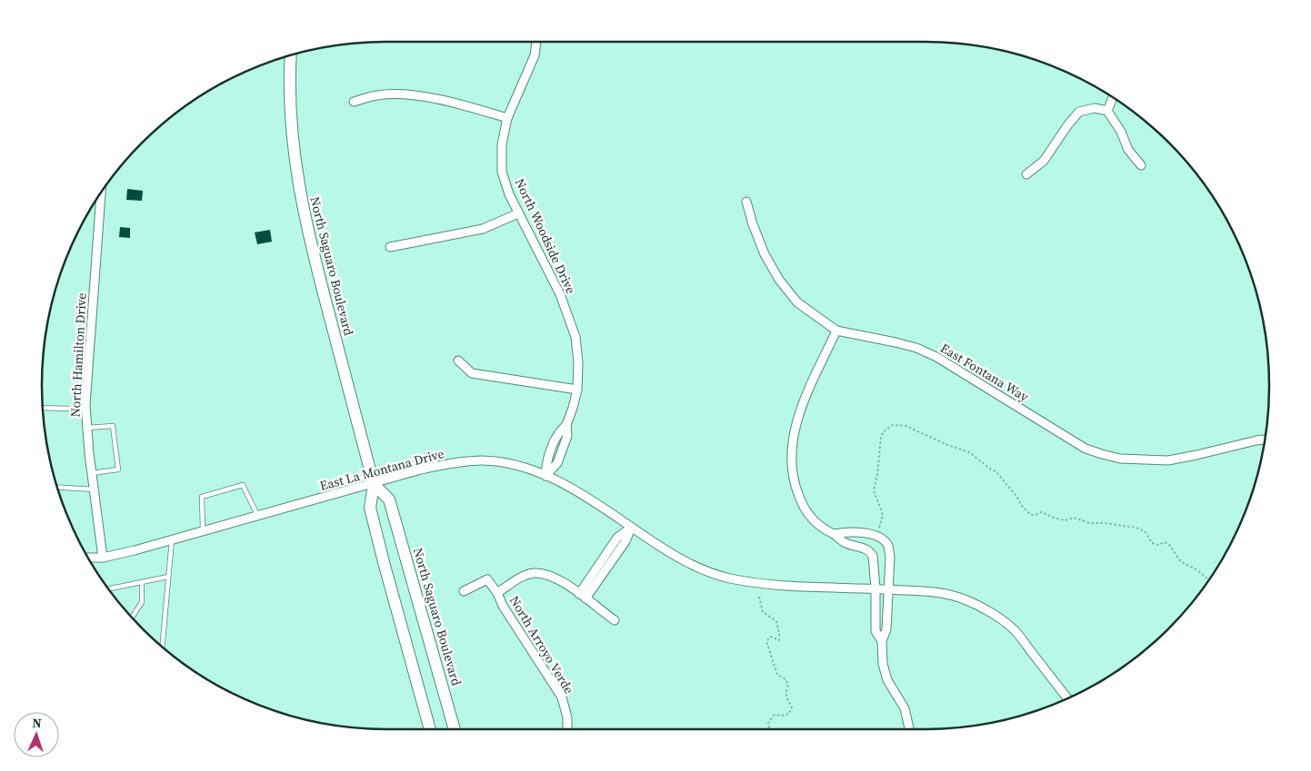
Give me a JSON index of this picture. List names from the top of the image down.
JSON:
{
  "streets": {
    "main road": ["North Saguaro Boulevard"],
    "street": [
      "North Woodside Drive",
      "North Hamilton Drive",
      "East Fontana Way",
      "East La Montana Drive",
      "North Arroyo Verde"
    ]
  },
  "crossings": [
    ["North Woodside Drive", "East La Montana Drive"],
    ["North Saguaro Boulevard", "East La Montana Drive"],
    ["North Hamilton Drive", "East La Montana Drive"]
  ],
  "north": "top"
}
